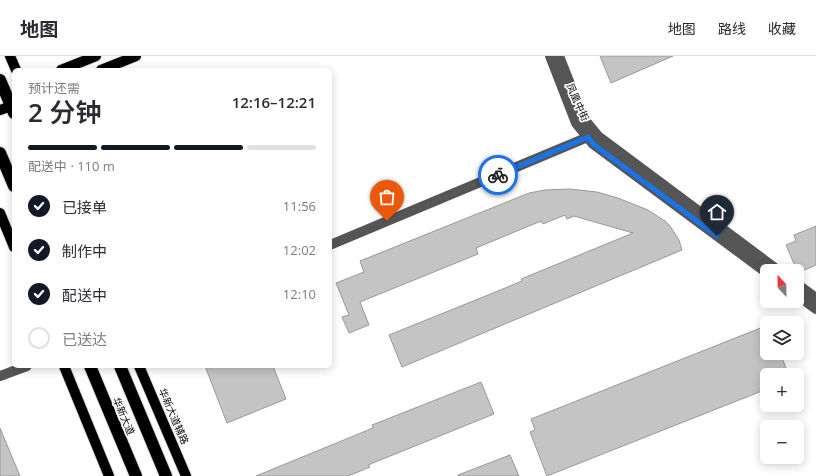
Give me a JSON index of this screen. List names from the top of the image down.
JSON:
{
  "streets": {
    "highway": ["华新大道"],
    "main road": ["华新大道辅路"],
    "street": ["凤凰中街"]
  },
  "north": "top",
  "page": {
    "header": "地图",
    "nav": ["地图", "路线", "收藏"],
    "heading": ["2 分钟", "预计还需", "12:16–12:21"],
    "bar": "配送中 · 110 m",
    "list": [
      ["已接单", "11:56"],
      ["制作中", "12:02"],
      ["配送中", "12:10"],
      "已送达"
    ],
    "map_buttons": ["+", "−"]
  }
}
